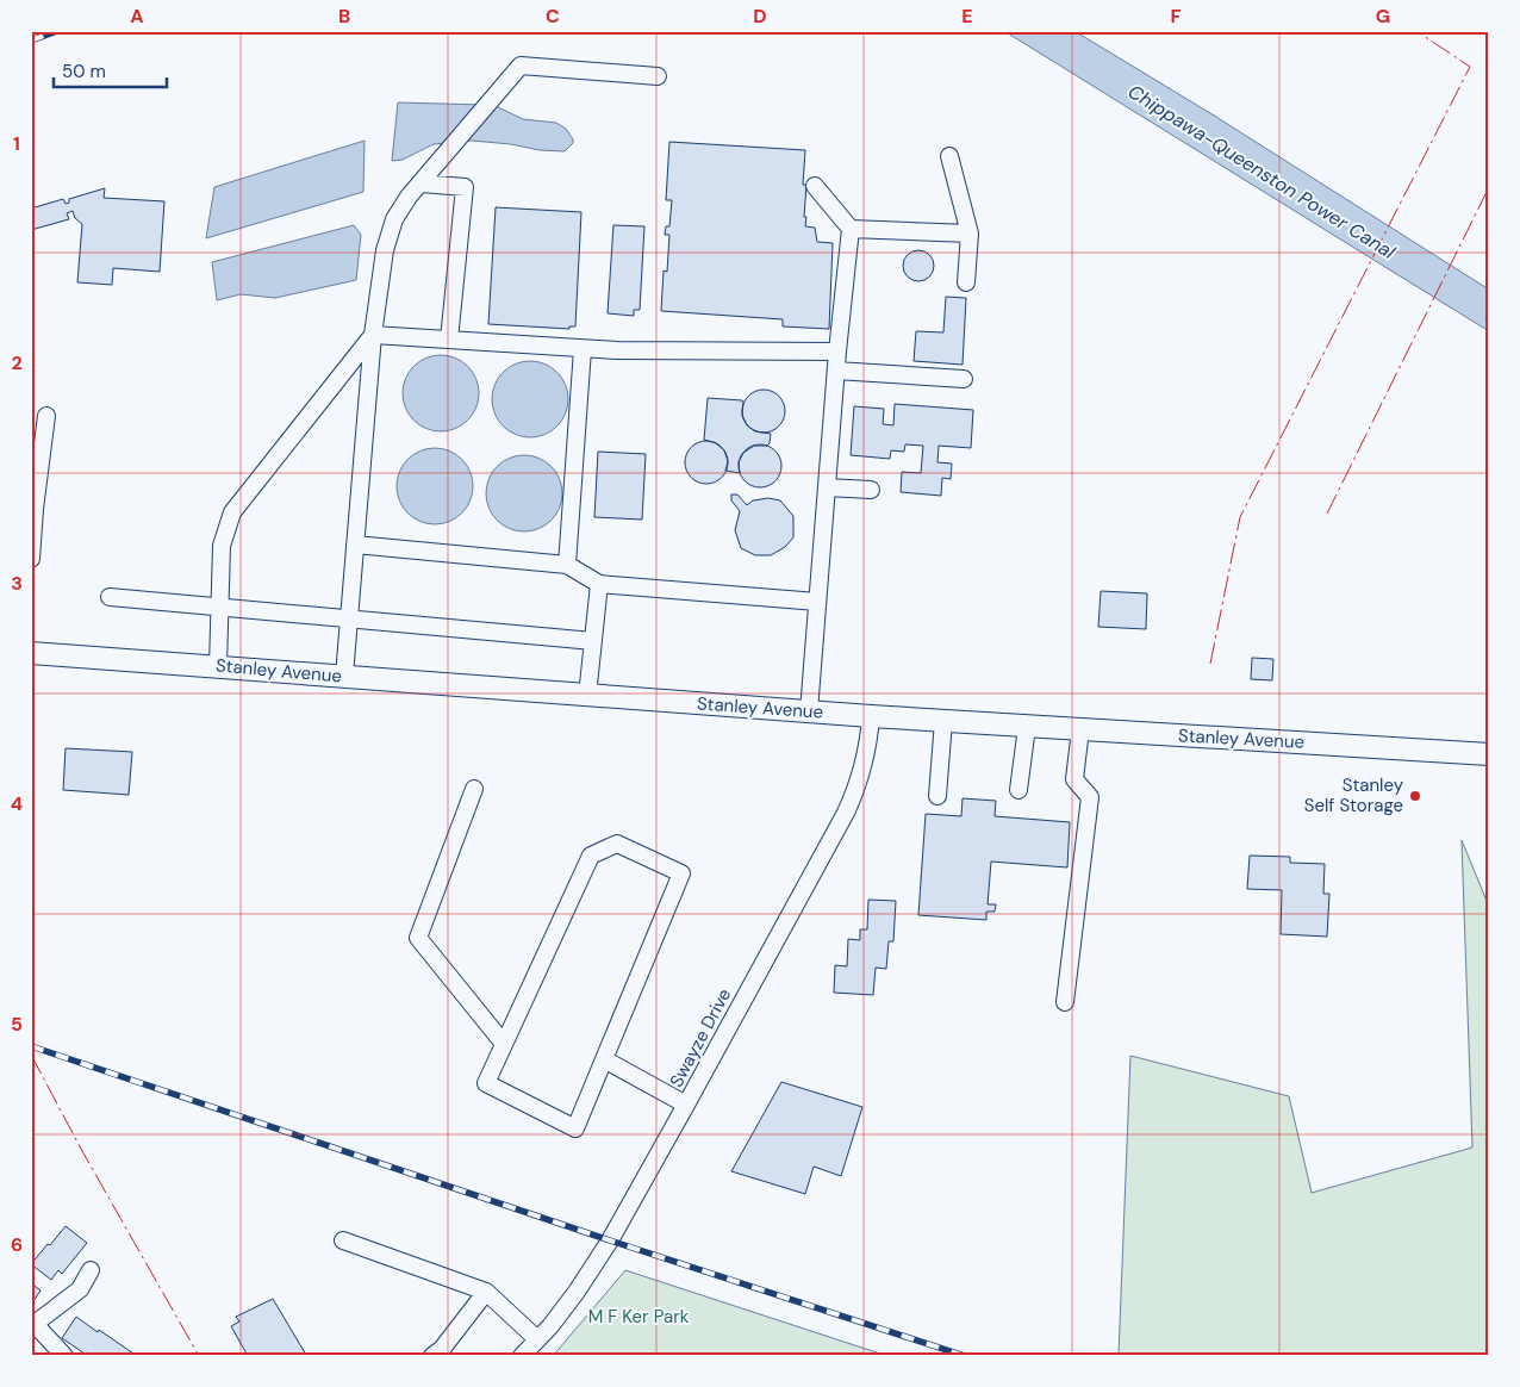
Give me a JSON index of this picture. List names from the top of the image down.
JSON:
{
  "streets": {
    "main road": ["Stanley Avenue"],
    "street": ["Swayze Drive"]
  },
  "crossings": [
    ["Stanley Avenue", "Swayze Drive"]
  ],
  "water": ["Chippawa-Queenston Power Canal"],
  "parks": ["M F Ker Park"],
  "places": ["Stanley Self Storage"],
  "scale_bar": "50 m",
  "grid": {
    "columns": [
      "A",
      "B",
      "C",
      "D",
      "E",
      "F",
      "G"
    ],
    "rows": [
      "1",
      "2",
      "3",
      "4",
      "5",
      "6"
    ]
  }
}
